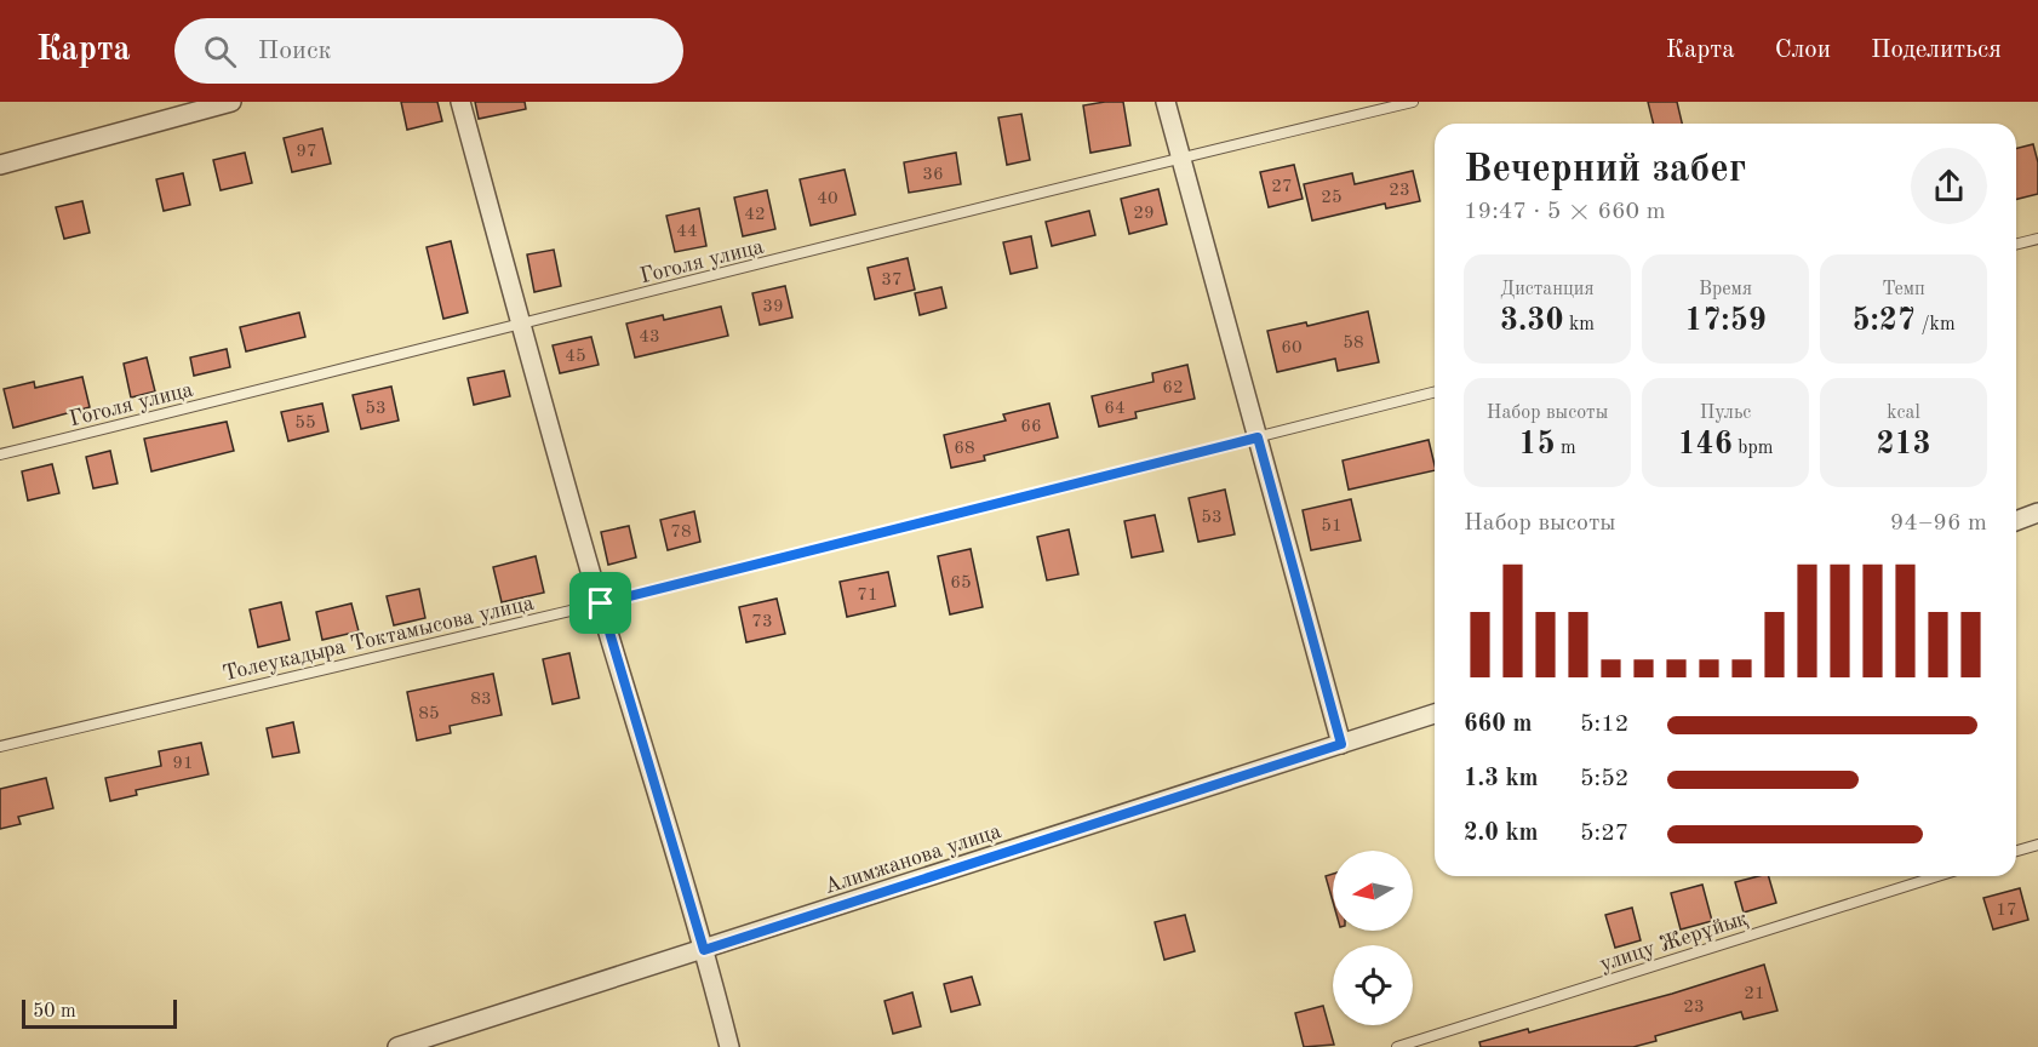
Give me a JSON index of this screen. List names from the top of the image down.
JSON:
{
  "streets": {
    "street": ["Алимжанова улица"],
    "lane": ["Гоголя улица", "Толеукадыра Токтамысова улица", "улицу Жерұйық"]
  },
  "house_numbers": [
    "97",
    "36",
    "27",
    "23",
    "25",
    "40",
    "29",
    "42",
    "44",
    "37",
    "39",
    "43",
    "58",
    "60",
    "45",
    "62",
    "53",
    "64",
    "55",
    "66",
    "68",
    "53",
    "51",
    "78",
    "65",
    "71",
    "73",
    "83",
    "85",
    "91",
    "17",
    "21",
    "23"
  ],
  "scale_bar": "50 m",
  "north": "left",
  "page": {
    "header": "Карта",
    "search": "Поиск",
    "nav": ["Карта", "Слои", "Поделиться"],
    "heading": ["Вечерний забег", "19:47 · 5 × 660 m"],
    "stats": [
      ["Дистанция", "3.30 km"],
      ["Время", "17:59"],
      ["Темп", "5:27 /km"],
      ["Набор высоты", "15 m"],
      ["Пульс", "146 bpm"],
      ["kcal", "213"]
    ],
    "chart": ["Набор высоты", "94–96 m"],
    "list": [
      {
        "name": "660 m",
        "note": "5:12"
      },
      {
        "name": "1.3 km",
        "note": "5:52"
      },
      {
        "name": "2.0 km",
        "note": "5:27"
      }
    ],
    "scale": "50 m"
  }
}
